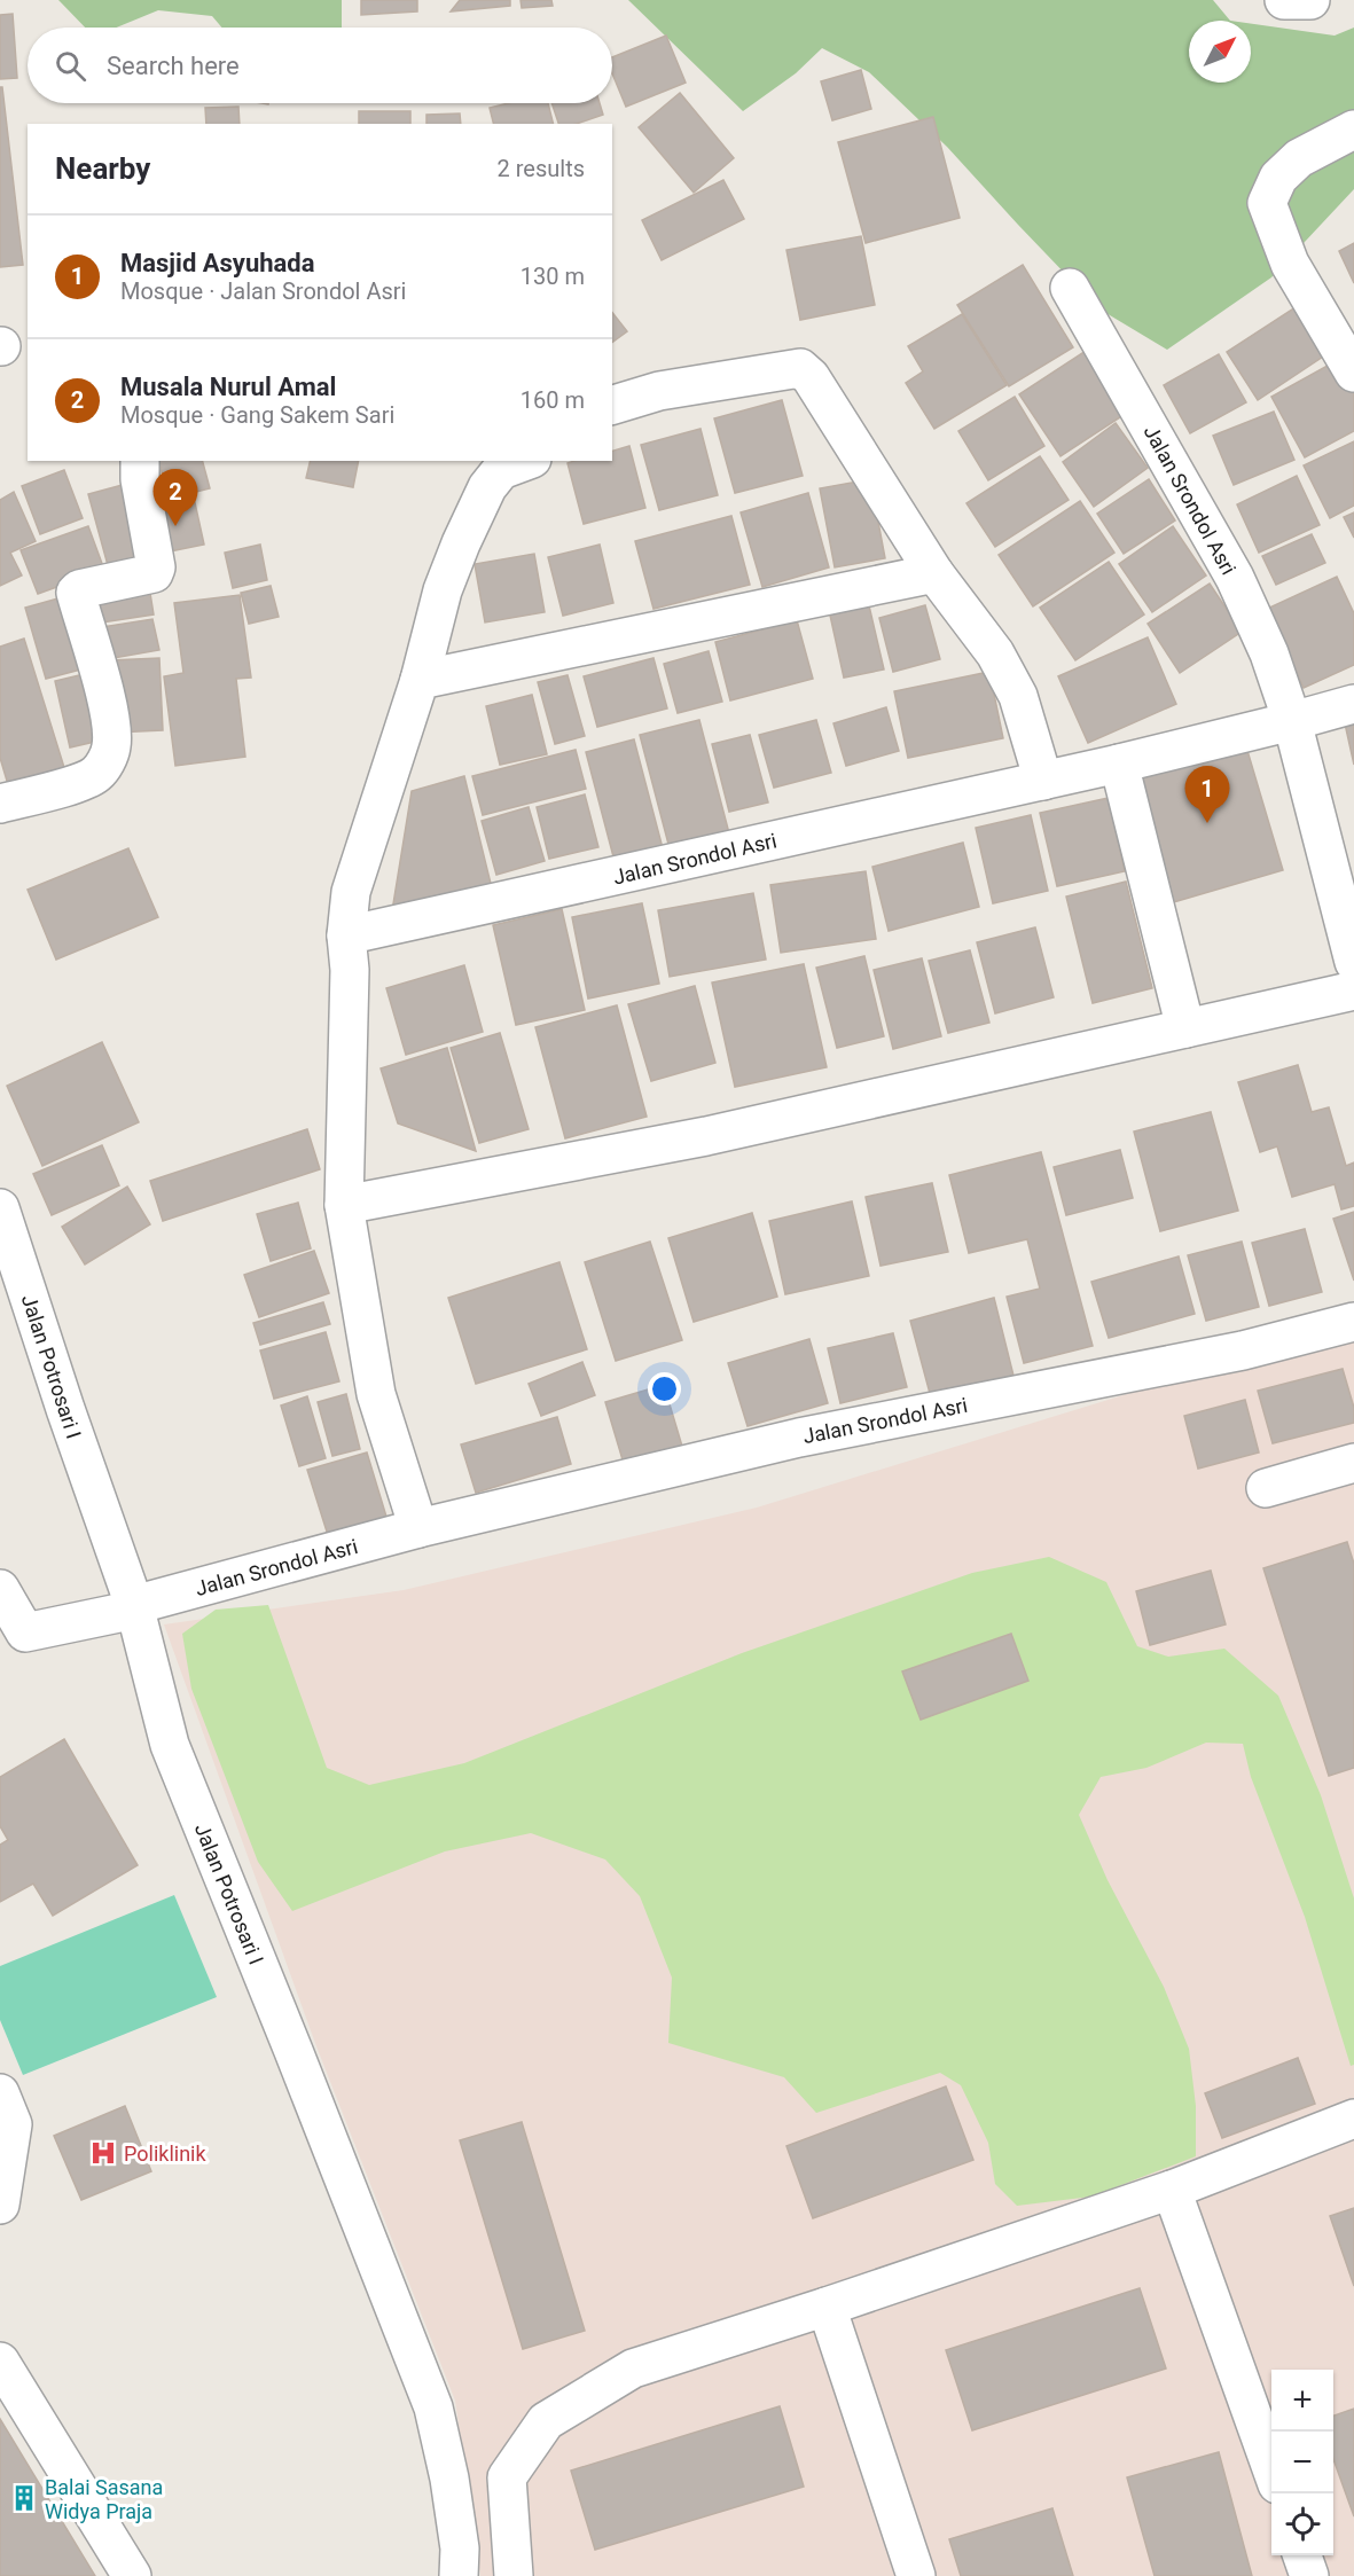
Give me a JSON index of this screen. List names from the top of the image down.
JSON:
{
  "streets": {
    "street": ["Jalan Srondol Asri", "Jalan Potrosari I"]
  },
  "crossings": [
    ["Jalan Srondol Asri", "Jalan Potrosari I"]
  ],
  "places": {
    "hospital": ["Poliklinik"],
    "building": ["Balai Sasana Widya Praja"]
  },
  "north": "top right",
  "page": {
    "search": "Search here",
    "heading": ["Nearby", "2 results"],
    "list": [
      {
        "mark": "1",
        "name": "Masjid Asyuhada",
        "note": "Mosque · Jalan Srondol Asri",
        "value": "130 m"
      },
      {
        "mark": "2",
        "name": "Musala Nurul Amal",
        "note": "Mosque · Gang Sakem Sari",
        "value": "160 m"
      }
    ],
    "pins": ["2", "1"],
    "map_buttons": ["+", "−"]
  }
}
